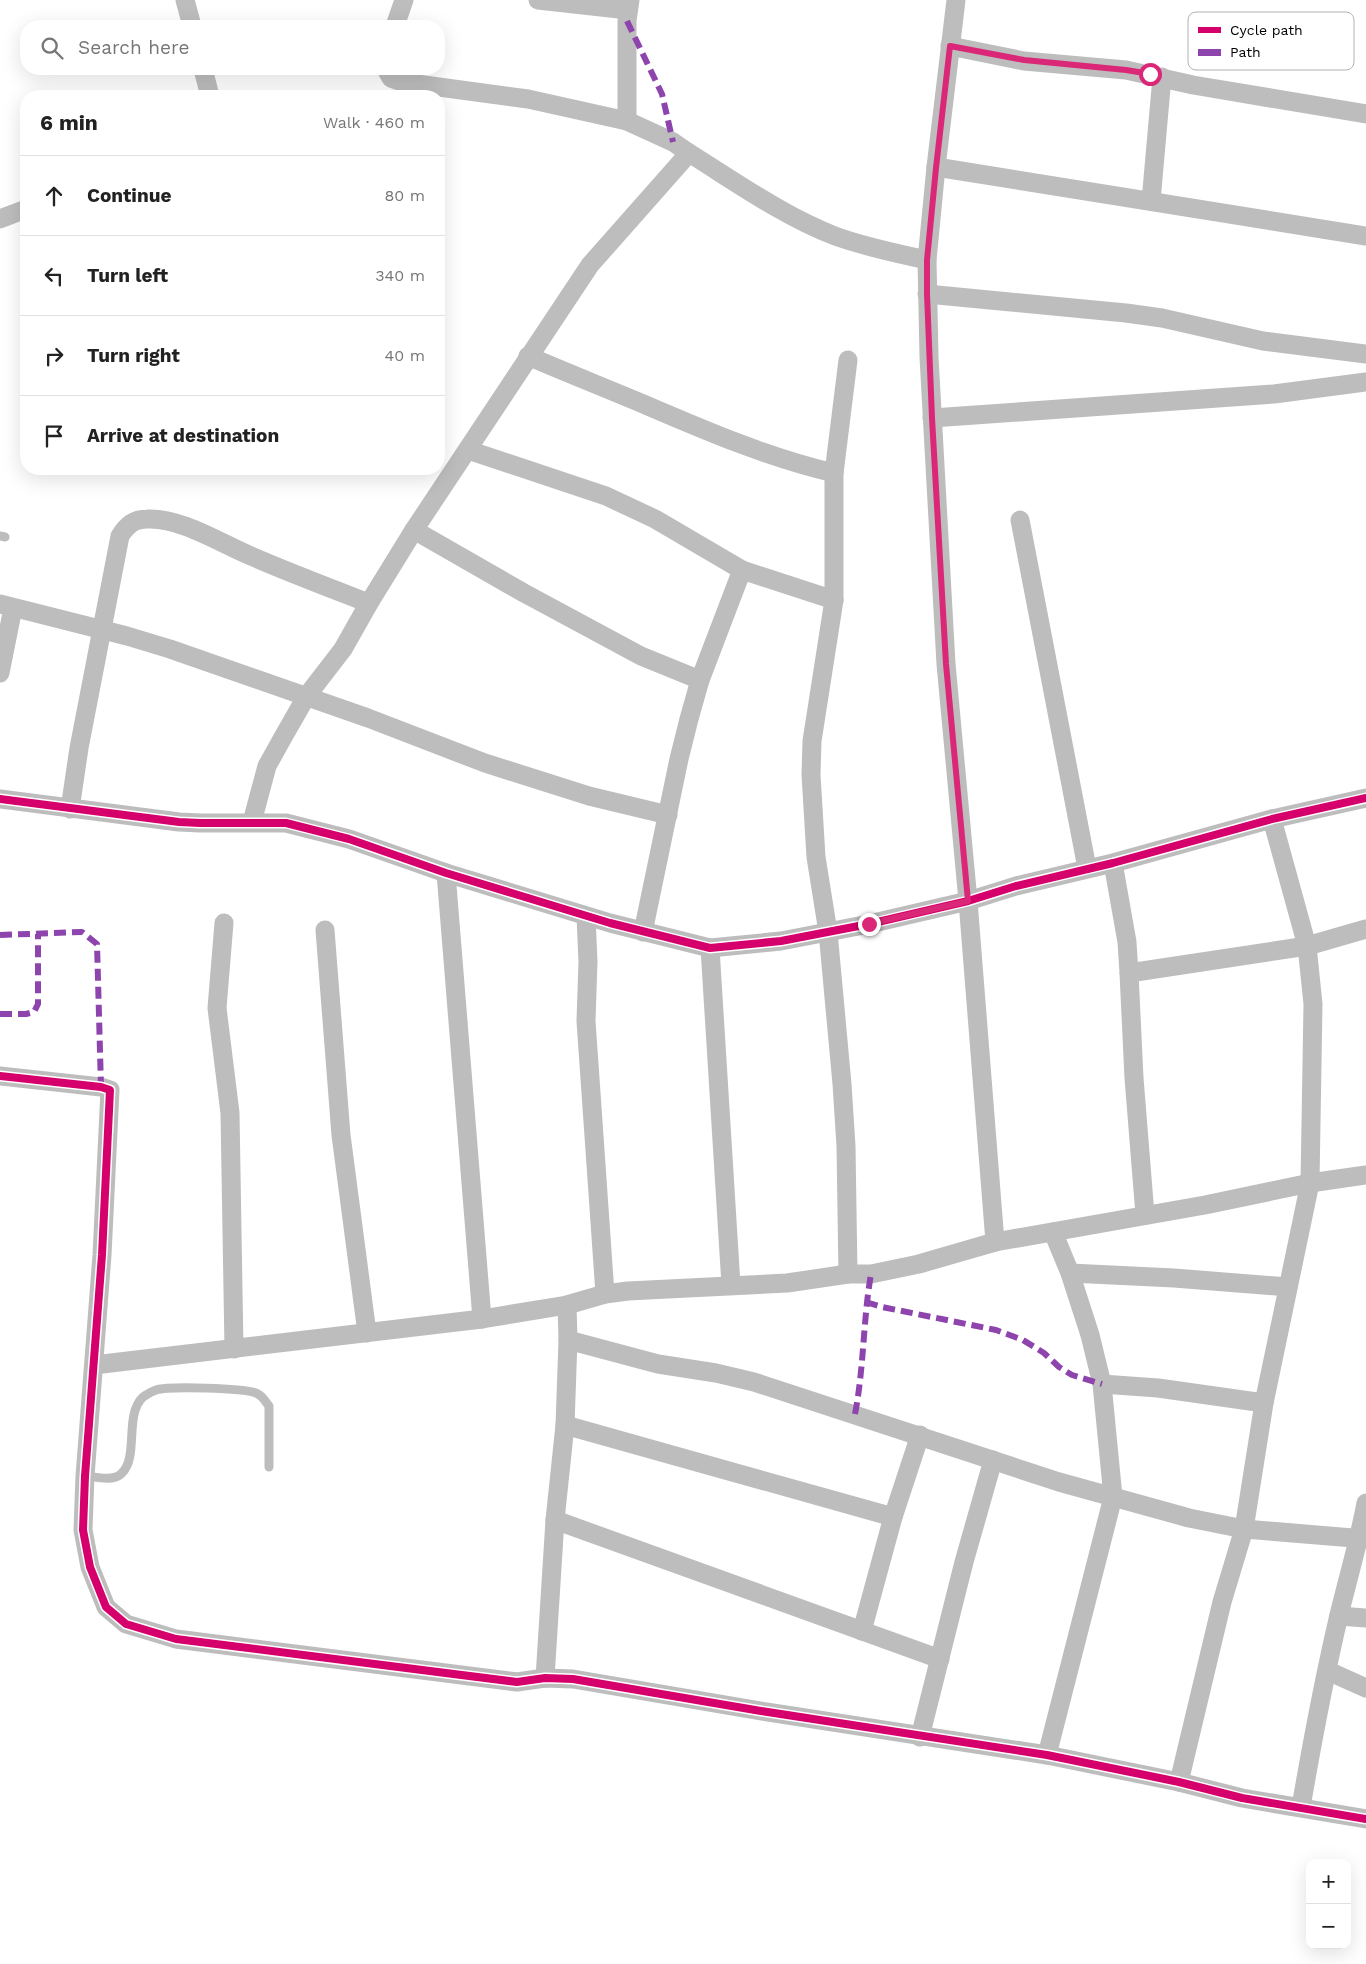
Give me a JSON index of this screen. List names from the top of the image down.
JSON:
{
  "legend": ["Cycle path", "Path"],
  "page": {
    "search": "Search here",
    "heading": ["6 min", "Walk · 460 m"],
    "list": [
      ["Continue", "80 m"],
      ["Turn left", "340 m"],
      ["Turn right", "40 m"],
      "Arrive at destination"
    ],
    "map_buttons": ["+", "−"]
  }
}
